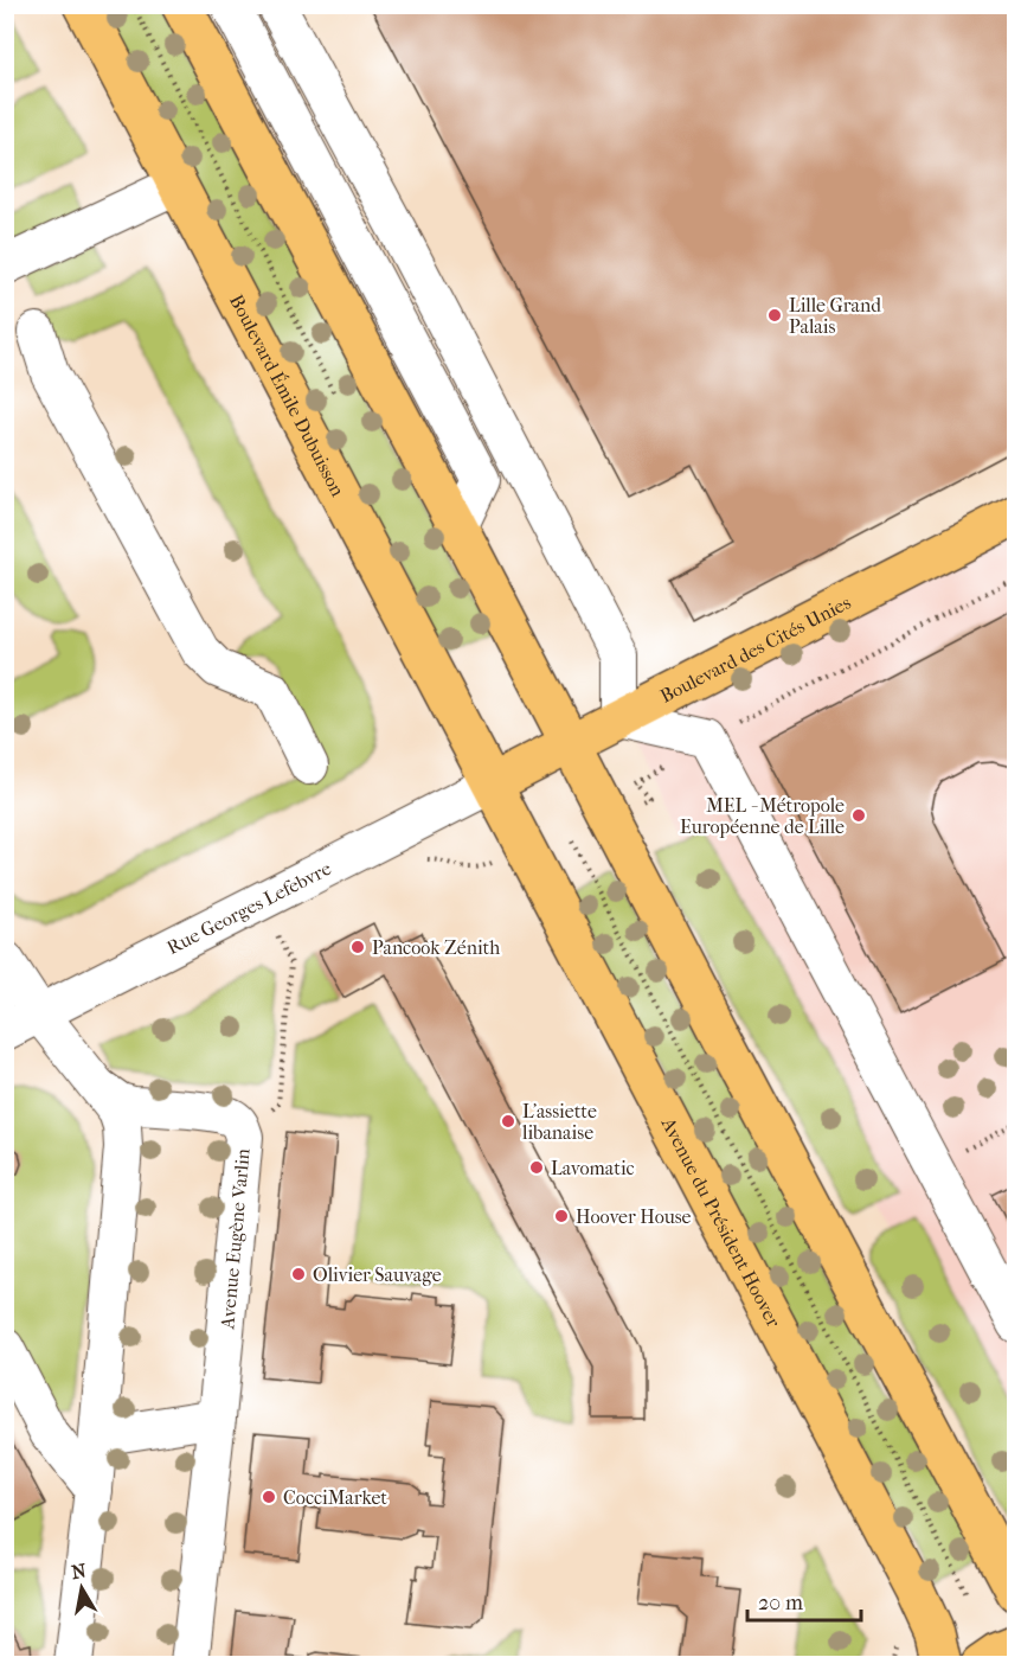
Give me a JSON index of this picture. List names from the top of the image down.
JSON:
{
  "streets": {
    "main road": ["Boulevard Émile Dubuisson", "Boulevard des Cités Unies", "Avenue du Président Hoover"],
    "street": ["Rue Georges Lefebvre", "Avenue Eugène Varlin"]
  },
  "crossings": [
    ["Boulevard Émile Dubuisson", "Boulevard des Cités Unies"],
    ["Boulevard Émile Dubuisson", "Rue Georges Lefebvre"],
    ["Boulevard Émile Dubuisson", "Avenue du Président Hoover"],
    ["Boulevard des Cités Unies", "Rue Georges Lefebvre"],
    ["Boulevard des Cités Unies", "Avenue du Président Hoover"],
    ["Rue Georges Lefebvre", "Avenue du Président Hoover"],
    ["Rue Georges Lefebvre", "Avenue Eugène Varlin"]
  ],
  "places": [
    "Lille Grand Palais",
    "MEL - Métropole Européenne de Lille",
    "Pancook Zénith",
    "L'assiette libanaise",
    "Lavomatic",
    "Hoover House",
    "Olivier Sauvage",
    "CocciMarket"
  ],
  "scale_bar": "20 m",
  "north": "top"
}
